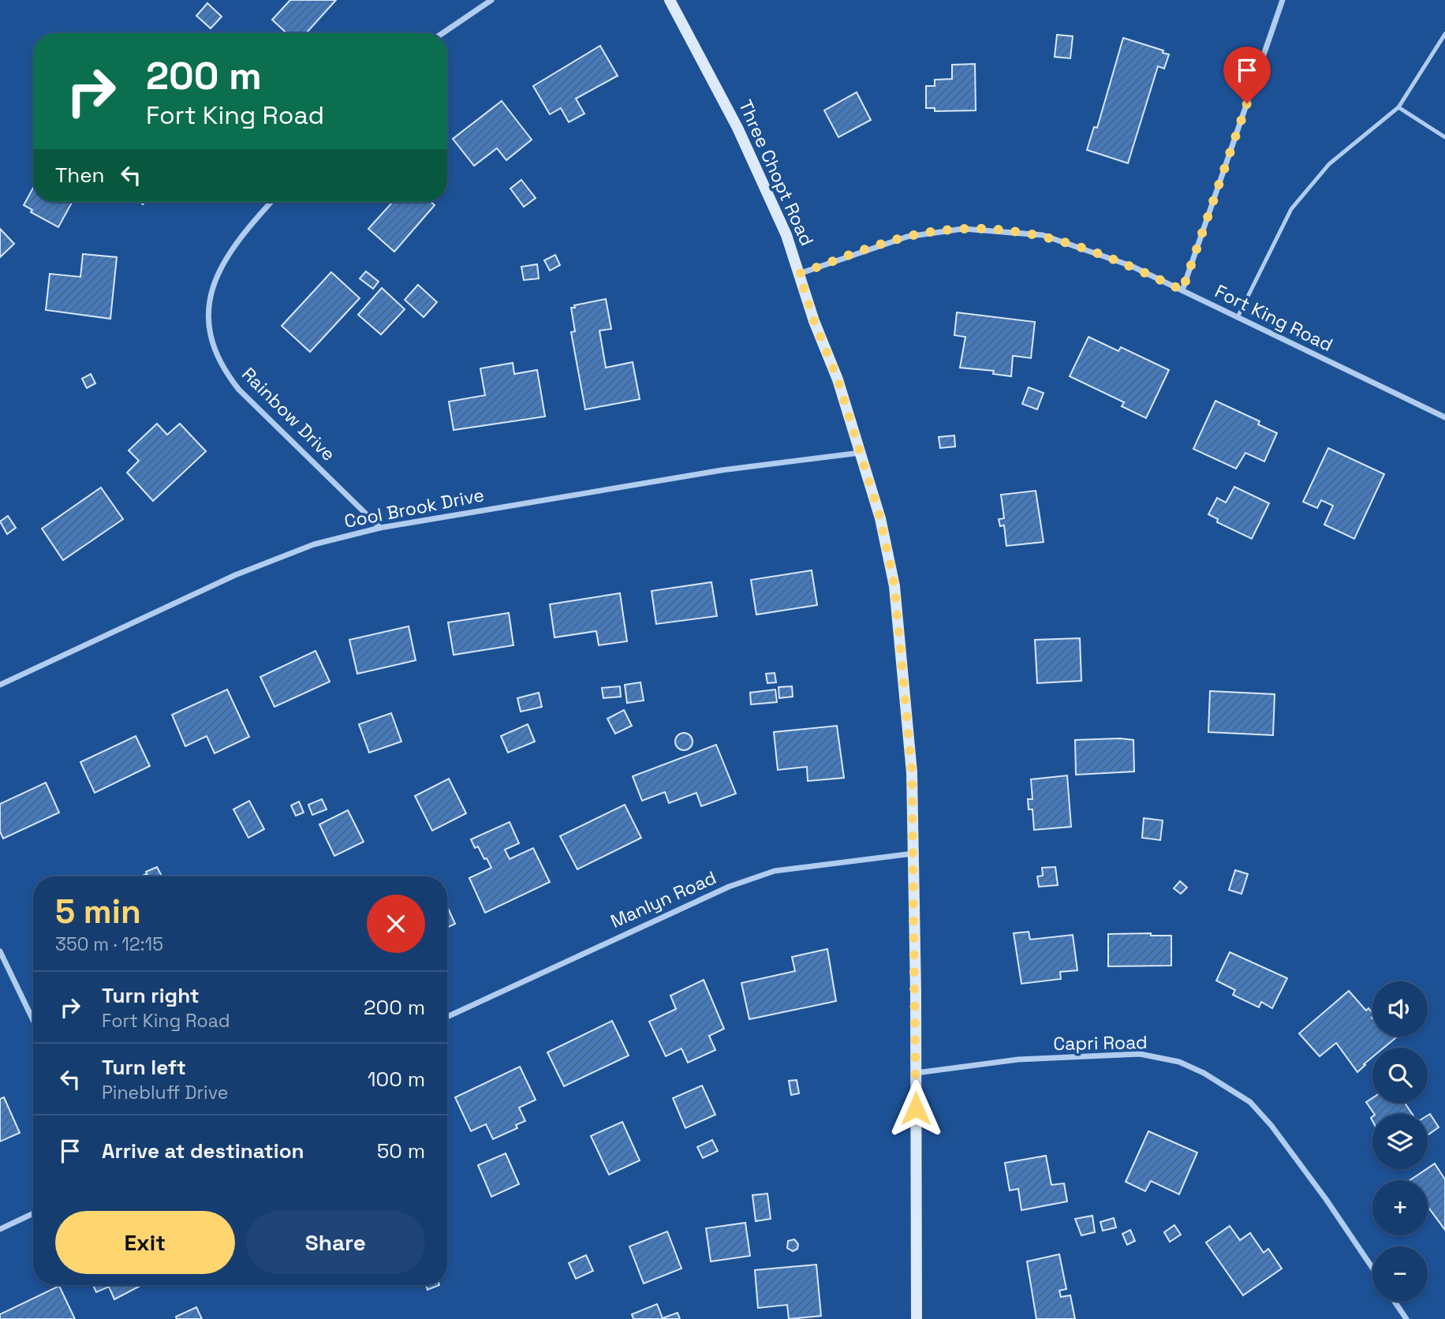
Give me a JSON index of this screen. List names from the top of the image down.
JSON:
{
  "streets": {
    "main road": ["Three Chopt Road"],
    "street": [
      "Fort King Road",
      "Rainbow Drive",
      "Cool Brook Drive",
      "Manlyn Road",
      "Capri Road"
    ]
  },
  "crossings": [
    ["Three Chopt Road", "Fort King Road"],
    ["Three Chopt Road", "Cool Brook Drive"],
    ["Three Chopt Road", "Manlyn Road"],
    ["Three Chopt Road", "Capri Road"],
    ["Rainbow Drive", "Cool Brook Drive"]
  ],
  "page": {
    "turn": ["200 m", "Fort King Road"],
    "then": "Then",
    "heading": ["5 min", "350 m · 12:15"],
    "list": [
      {
        "name": "Turn right",
        "note": "Fort King Road",
        "value": "200 m"
      },
      {
        "name": "Turn left",
        "note": "Pinebluff Drive",
        "value": "100 m"
      },
      {
        "name": "Arrive at destination",
        "value": "50 m"
      }
    ],
    "map_buttons": ["+", "−"],
    "buttons": ["Exit", "Share"]
  }
}
